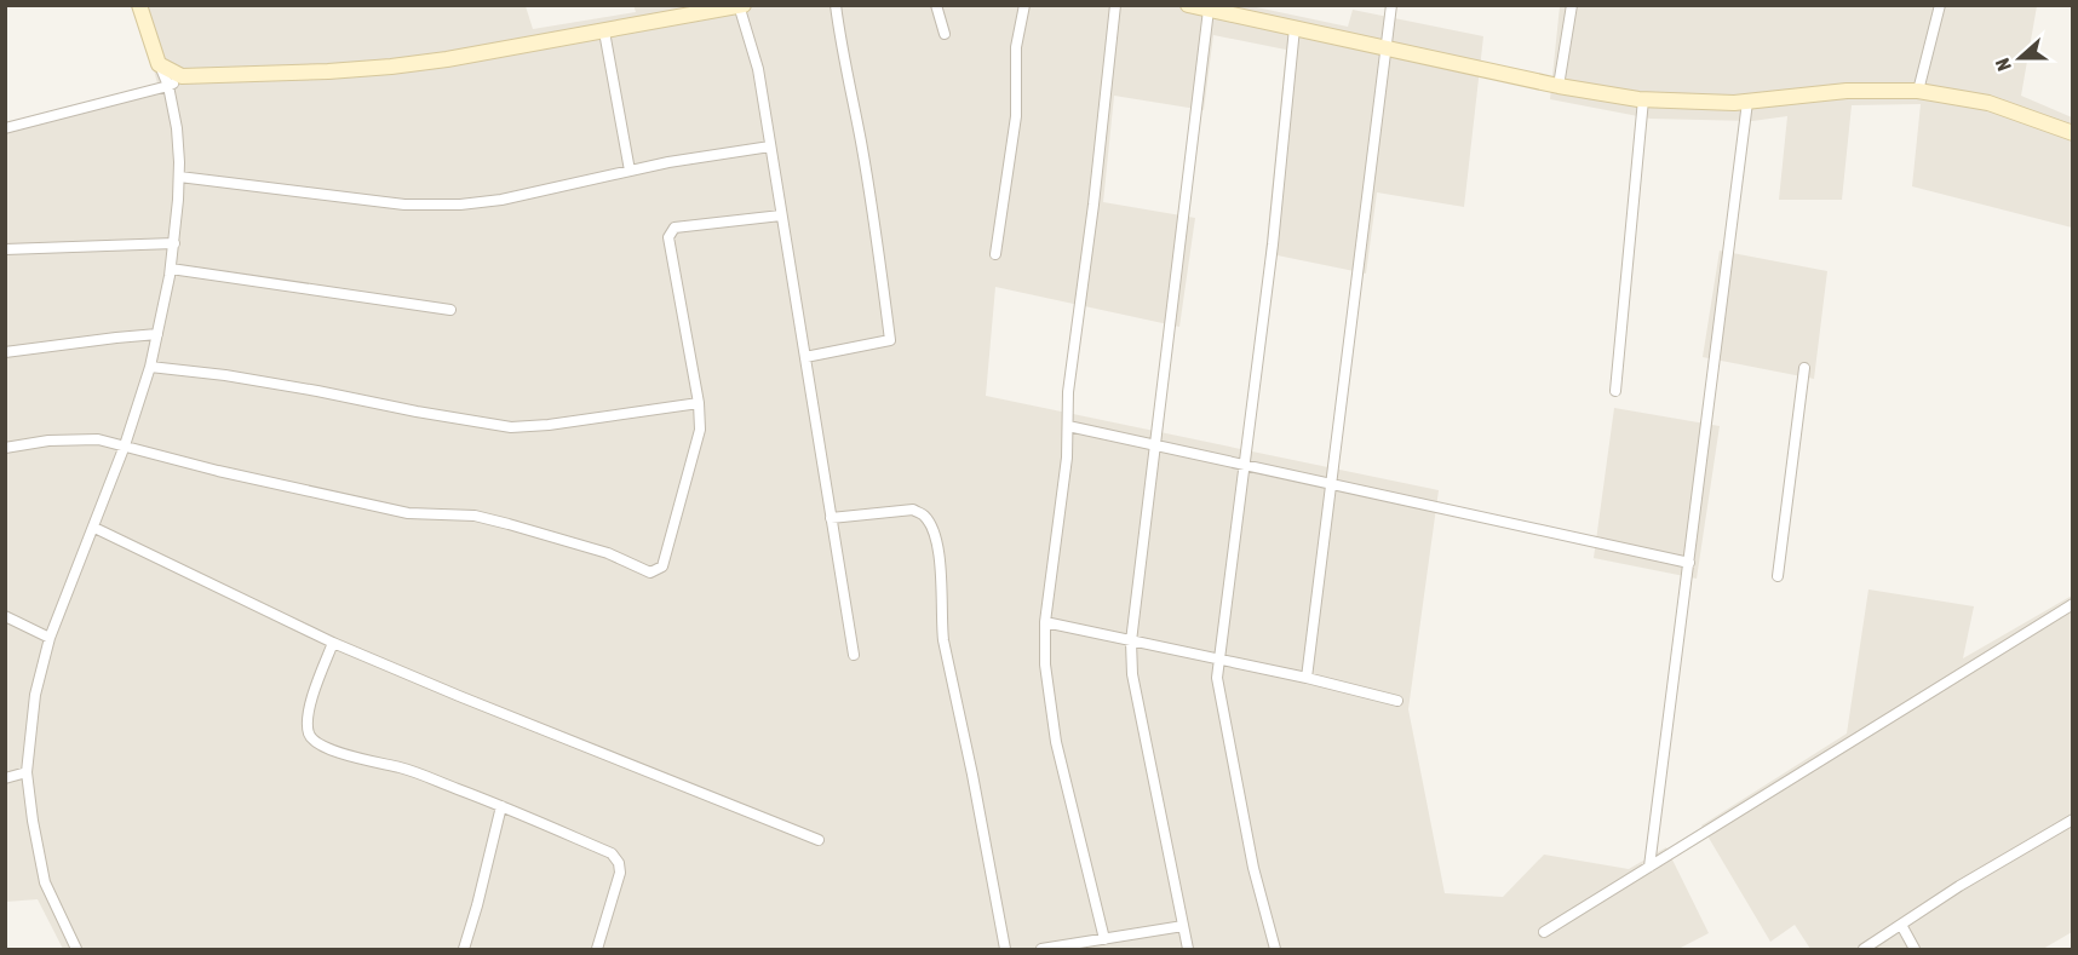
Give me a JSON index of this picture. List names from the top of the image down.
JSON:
{
  "north": "left"
}
